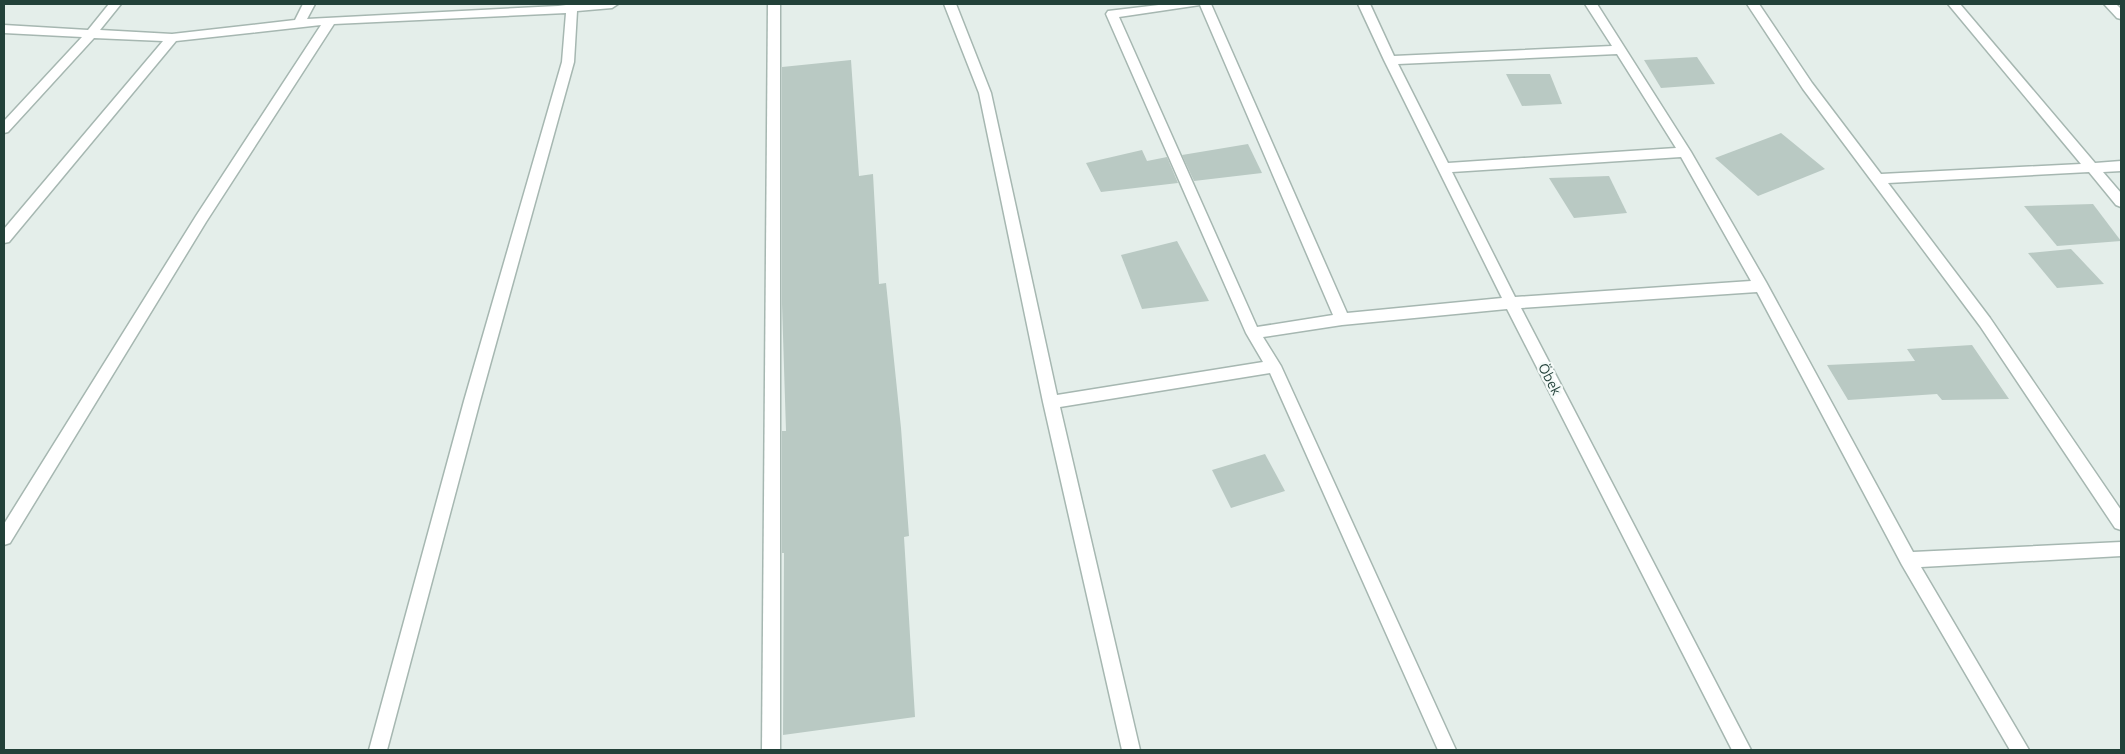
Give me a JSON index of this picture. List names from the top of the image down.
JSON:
{
  "streets": {
    "street": ["Öbek"]
  }
}
